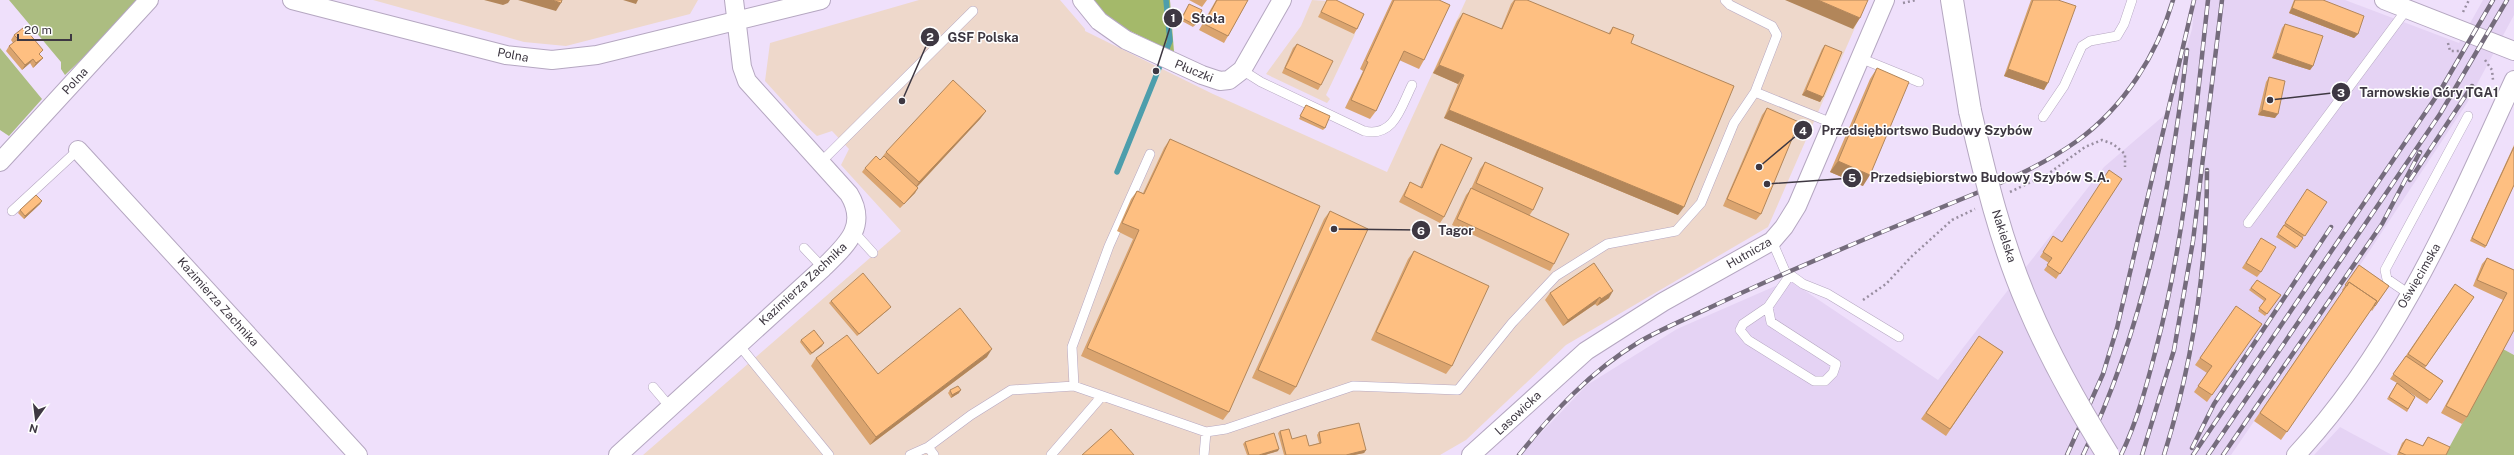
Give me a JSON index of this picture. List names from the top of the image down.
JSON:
{
  "streets": {
    "street": [
      "Polna",
      "Płuczki",
      "Nakielska",
      "Hutnicza",
      "Oświęcimska",
      "Kazimierza Zachnika",
      "Lasowicka"
    ]
  },
  "crossings": [
    ["Polna", "Kazimierza Zachnika"],
    ["Hutnicza", "Lasowicka"]
  ],
  "places": [
    "Stoła",
    "Tarnowskie Góry TGA1",
    "GSF Polska",
    "Przedsiębiortswo Budowy Szybów",
    "Przedsiębiorstwo Budowy Szybów S.A.",
    "Tagor"
  ],
  "scale_bar": "20 m",
  "north": "bottom"
}
